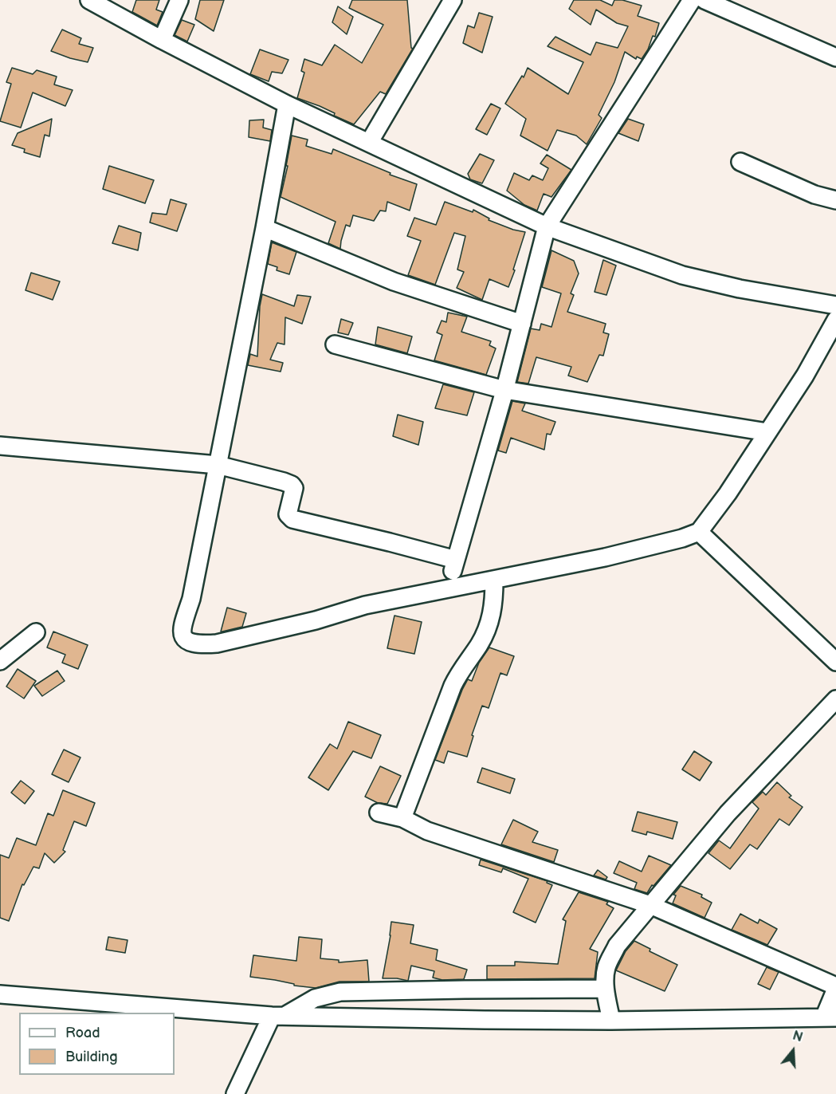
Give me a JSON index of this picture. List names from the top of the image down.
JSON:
{
  "legend": ["Road", "Building"],
  "north": "top"
}
